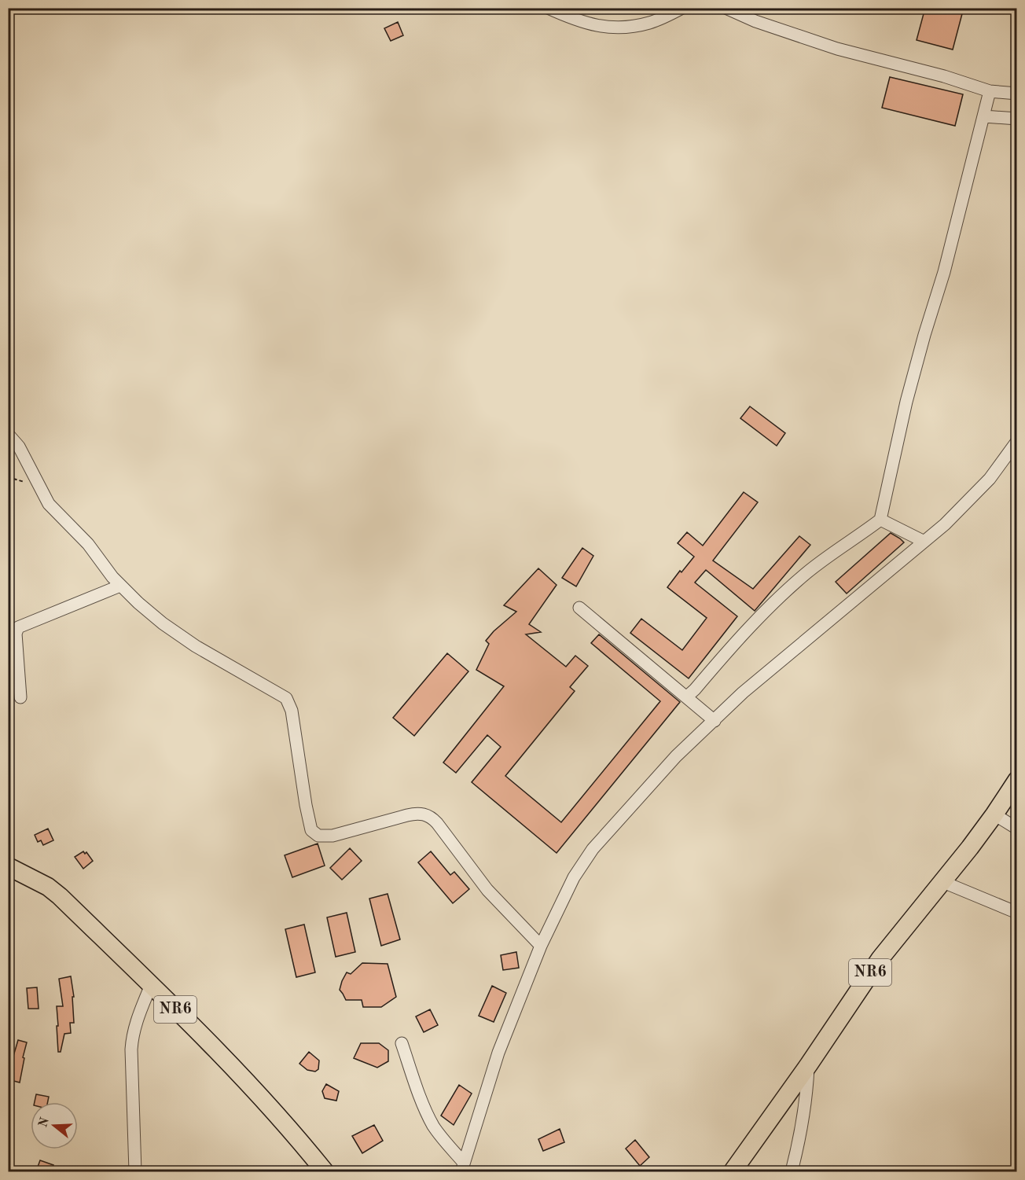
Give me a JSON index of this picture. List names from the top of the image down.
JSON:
{
  "streets": {
    "main road": ["NR6"]
  },
  "north": "left"
}
